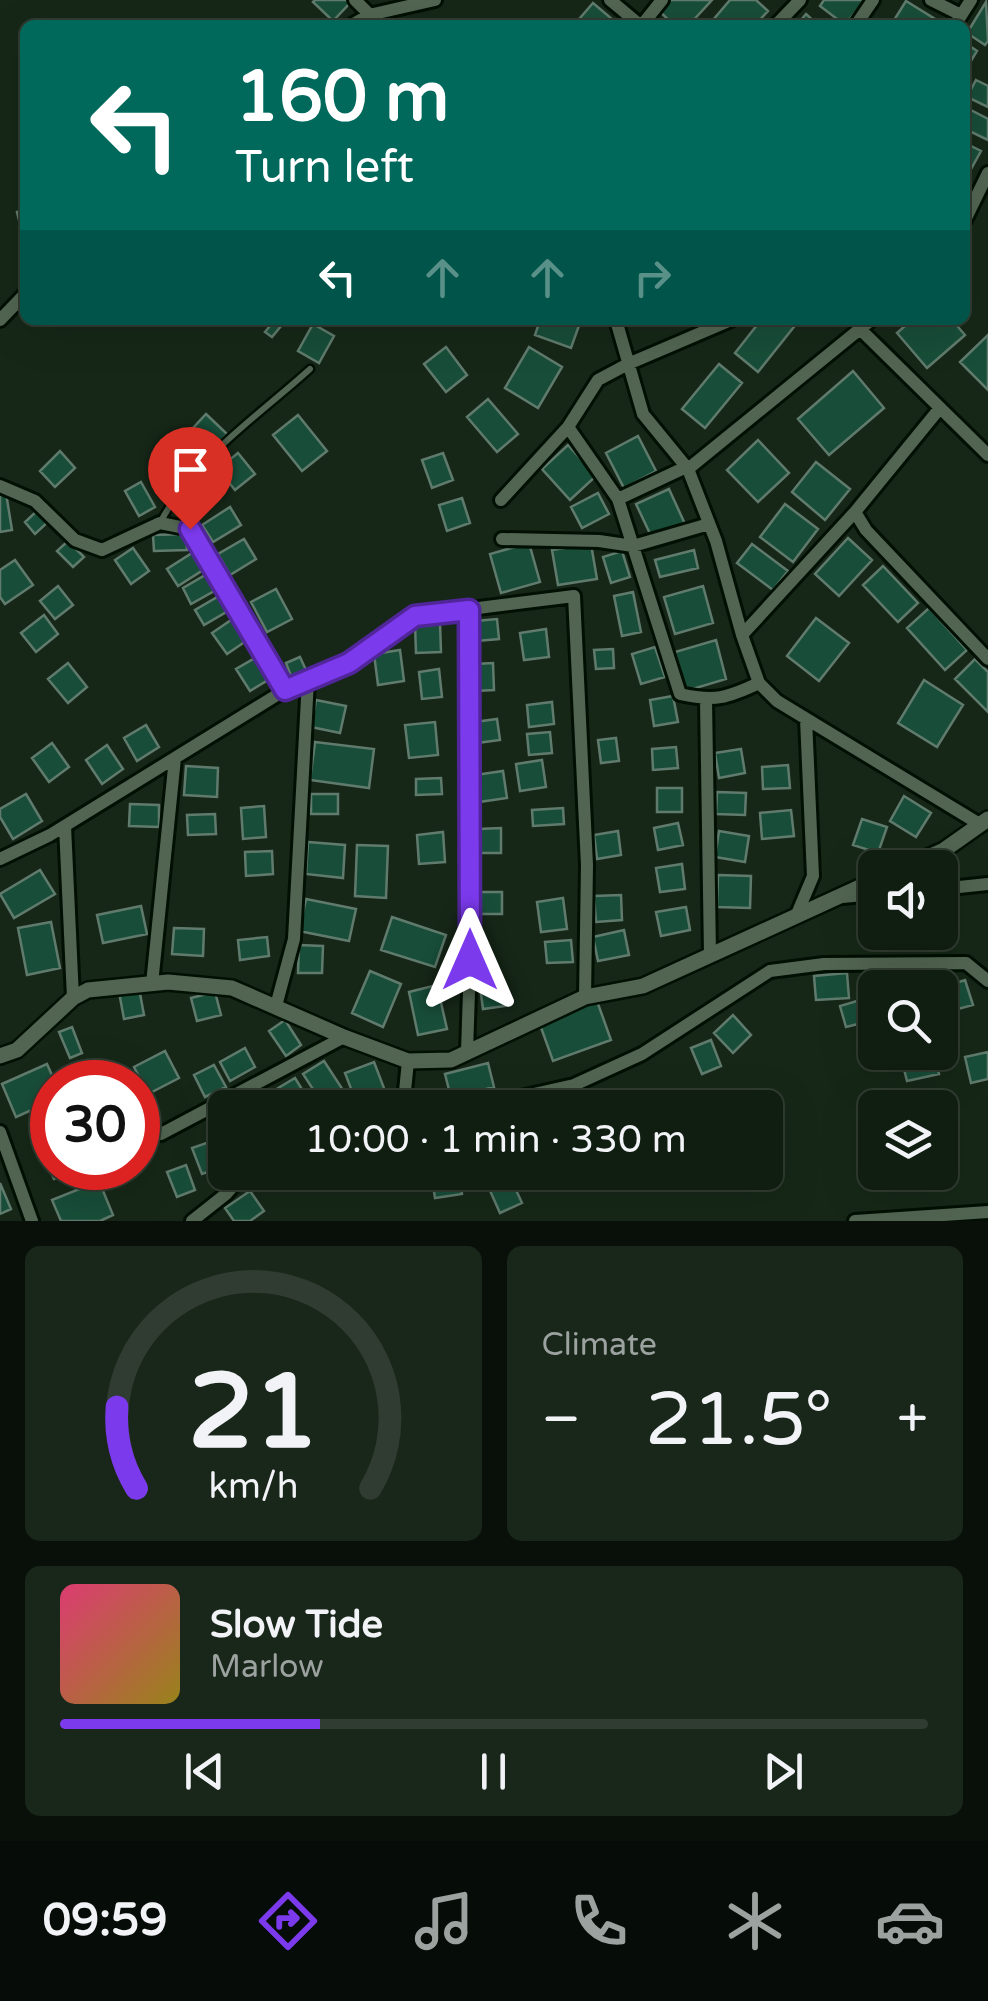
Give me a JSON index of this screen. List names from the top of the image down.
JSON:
{
  "page": {
    "turn": ["160 m", "Turn left"],
    "limit": "30",
    "trip": "10:00 · 1 min · 330 m",
    "tile": "Climate",
    "heat": ["−", "21.5°", "+"],
    "song": ["Slow Tide", "Marlow"],
    "tabs": "09:59",
    "gauge": ["21", "km/h"]
  }
}
